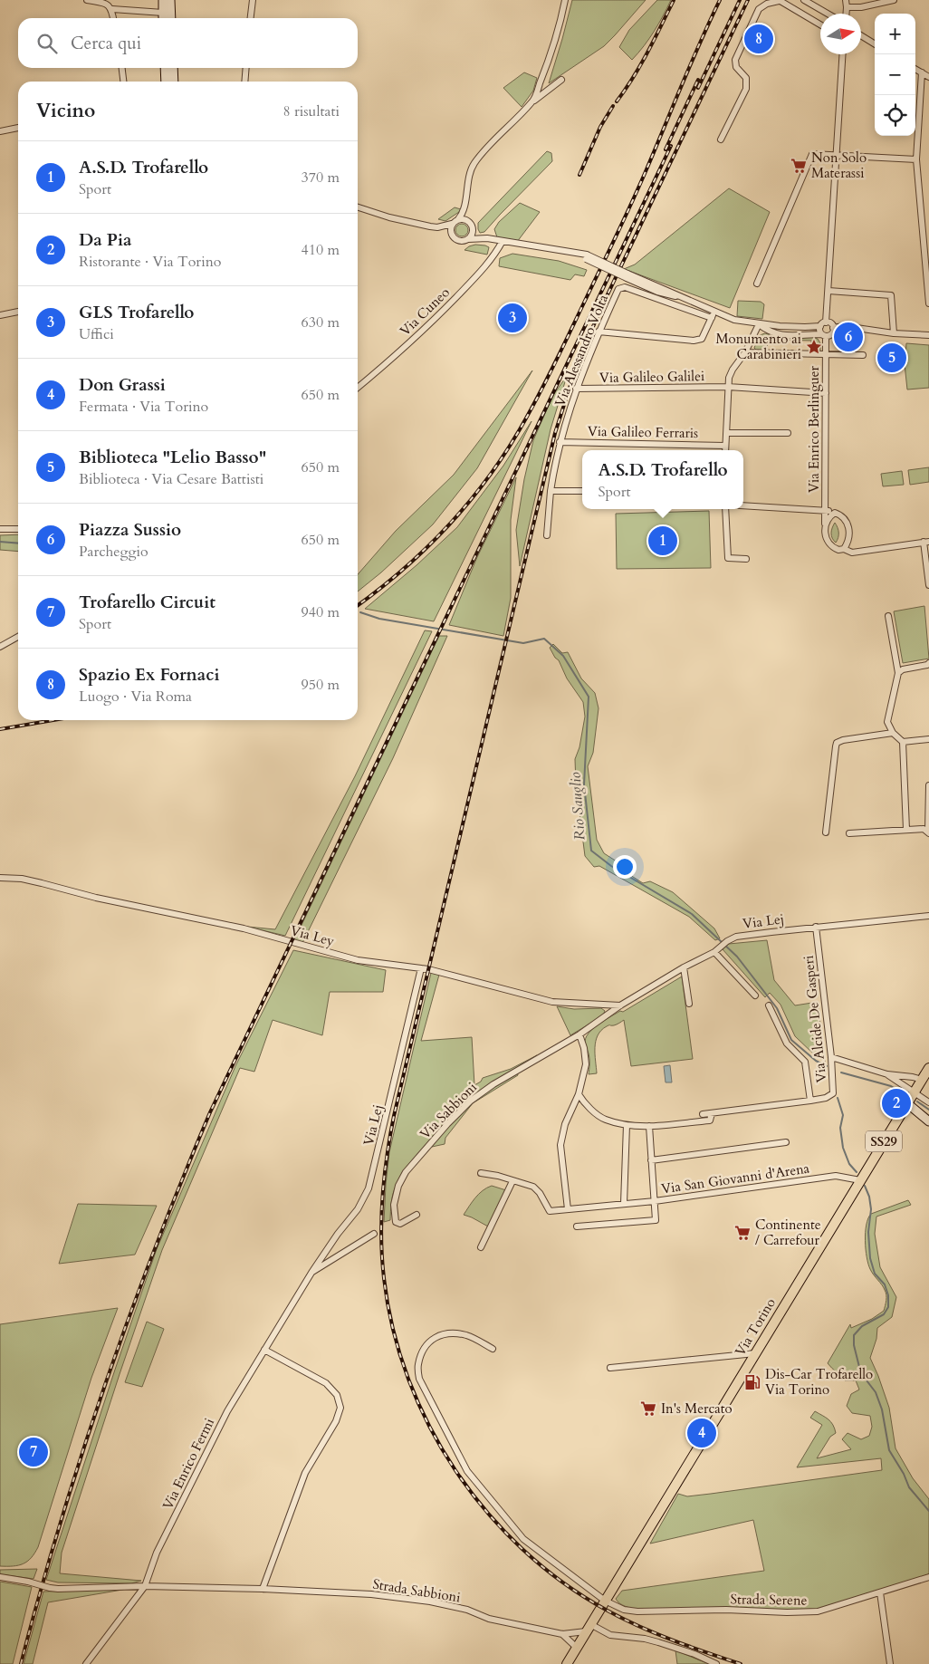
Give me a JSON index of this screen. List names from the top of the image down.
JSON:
{
  "streets": {
    "main road": ["SS29", "Via Torino"],
    "street": [
      "Via Cuneo",
      "Via Alessandro Volta",
      "Via Galileo Galilei",
      "Via Enrico Berlinguer",
      "Via Galileo Ferraris",
      "Via Lej",
      "Via Ley",
      "Via Alcide De Gasperi",
      "Via Sabbioni",
      "Via San Giovanni d'Arena",
      "Via Enrico Fermi",
      "Strada Sabbioni",
      "Strada Serene"
    ]
  },
  "crossings": [
    ["Via Alessandro Volta", "Via Galileo Galilei"],
    ["Via Alessandro Volta", "Via Galileo Ferraris"],
    ["Via Galileo Galilei", "Via Enrico Berlinguer"],
    ["Via Lej", "Via Ley"],
    ["Via Lej", "Via Alcide De Gasperi"],
    ["Via Lej", "Via Sabbioni"],
    ["Via Lej", "Via Enrico Fermi"],
    ["Via Alcide De Gasperi", "Via San Giovanni d'Arena"],
    ["Via San Giovanni d'Arena", "Via Torino"],
    ["Via Torino", "Strada Sabbioni"],
    ["Via Torino", "Strada Serene"],
    ["Via Enrico Fermi", "Strada Sabbioni"]
  ],
  "water": ["Rio Sauglio"],
  "places": {
    "supermarket": ["Non Solo Materassi", "Continente / Carrefour", "In's Mercato"],
    "place": ["Monumento ai Carabinieri"],
    "fuel station": ["Dis-Car Trofarello Via Torino"]
  },
  "north": "right",
  "page": {
    "map_buttons": ["+", "−"],
    "search": "Cerca qui",
    "pins": [
      "8",
      "3",
      "6",
      "5",
      "1",
      "2",
      "4",
      "7"
    ],
    "heading": ["Vicino", "8 risultati"],
    "list": [
      {
        "mark": "1",
        "name": "A.S.D. Trofarello",
        "note": "Sport",
        "value": "370 m"
      },
      {
        "mark": "2",
        "name": "Da Pia",
        "note": "Ristorante · Via Torino",
        "value": "410 m"
      },
      {
        "mark": "3",
        "name": "GLS Trofarello",
        "note": "Uffici",
        "value": "630 m"
      },
      {
        "mark": "4",
        "name": "Don Grassi",
        "note": "Fermata · Via Torino",
        "value": "650 m"
      },
      {
        "mark": "5",
        "name": "Biblioteca \"Lelio Basso\"",
        "note": "Biblioteca · Via Cesare Battisti",
        "value": "650 m"
      },
      {
        "mark": "6",
        "name": "Piazza Sussio",
        "note": "Parcheggio",
        "value": "650 m"
      },
      {
        "mark": "7",
        "name": "Trofarello Circuit",
        "note": "Sport",
        "value": "940 m"
      },
      {
        "mark": "8",
        "name": "Spazio Ex Fornaci",
        "note": "Luogo · Via Roma",
        "value": "950 m"
      }
    ],
    "popup": ["A.S.D. Trofarello", "Sport"]
  }
}
